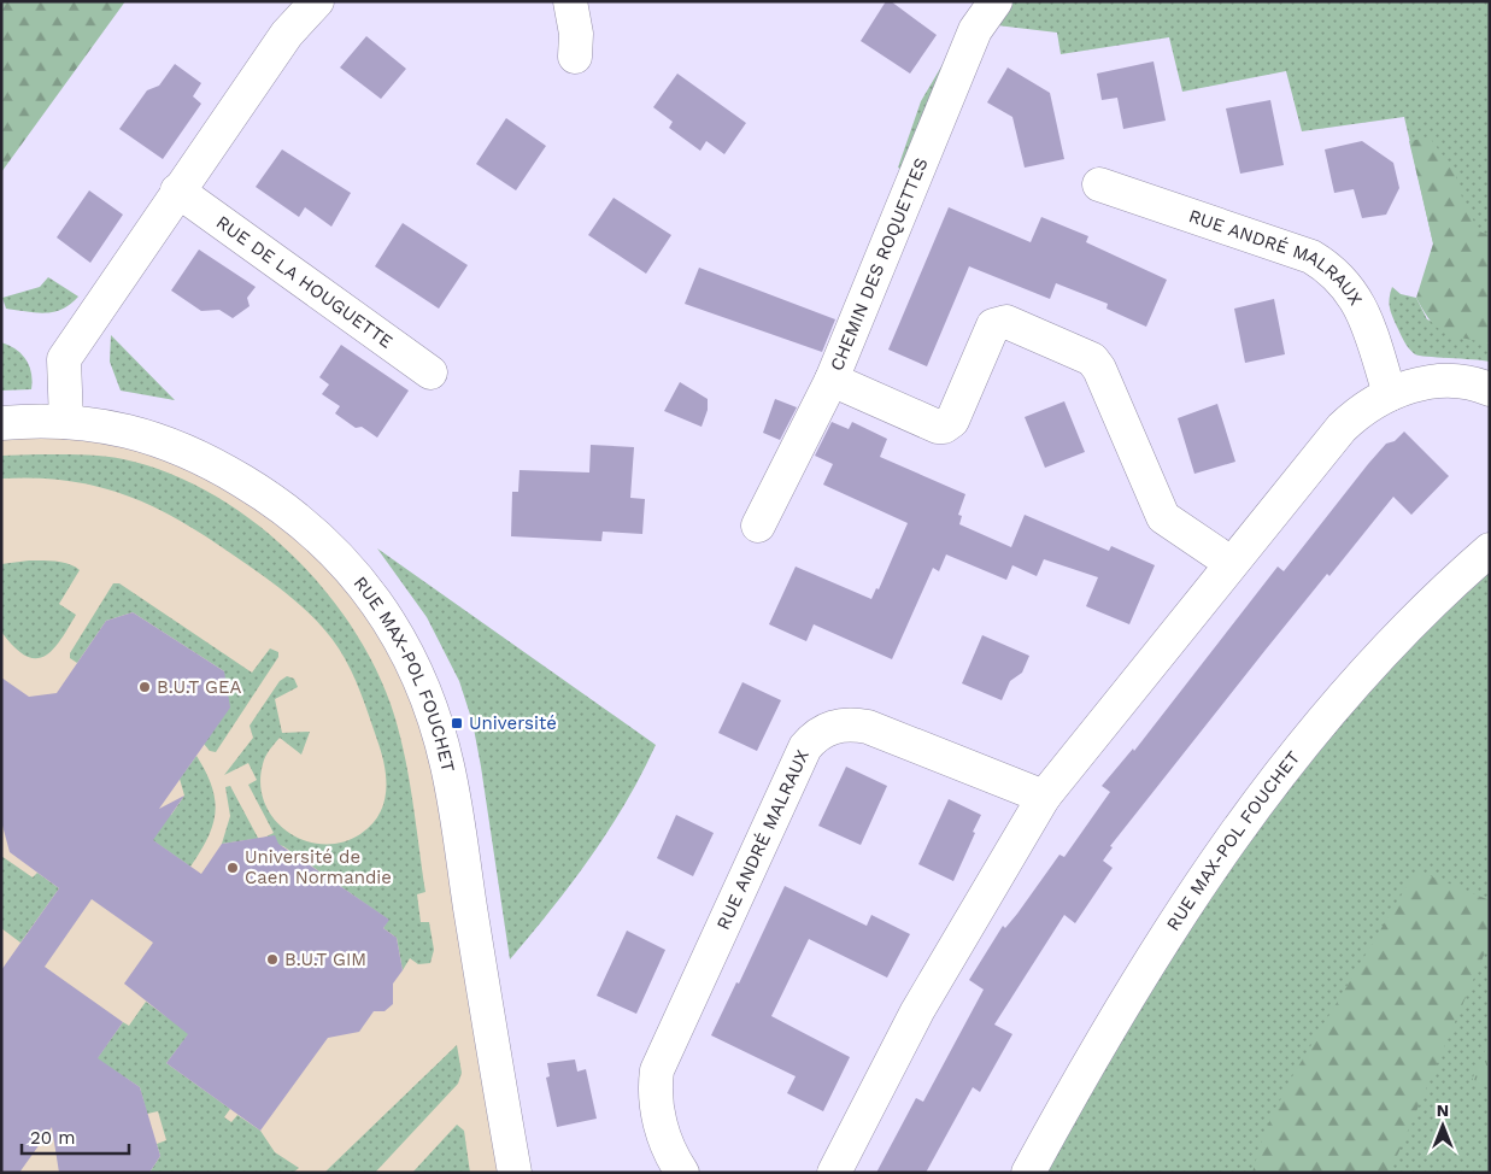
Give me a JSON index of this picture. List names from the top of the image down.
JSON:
{
  "streets": {
    "street": [
      "RUE ANDRÉ MALRAUX",
      "CHEMIN DES ROQUETTES",
      "RUE DE LA HOUGUETTE",
      "RUE MAX-POL FOUCHET"
    ]
  },
  "places": {
    "other": ["B.U.T GEA", "Université de Caen Normandie", "B.U.T GIM"],
    "transit": ["Université"]
  },
  "scale_bar": "20 m",
  "north": "top"
}
